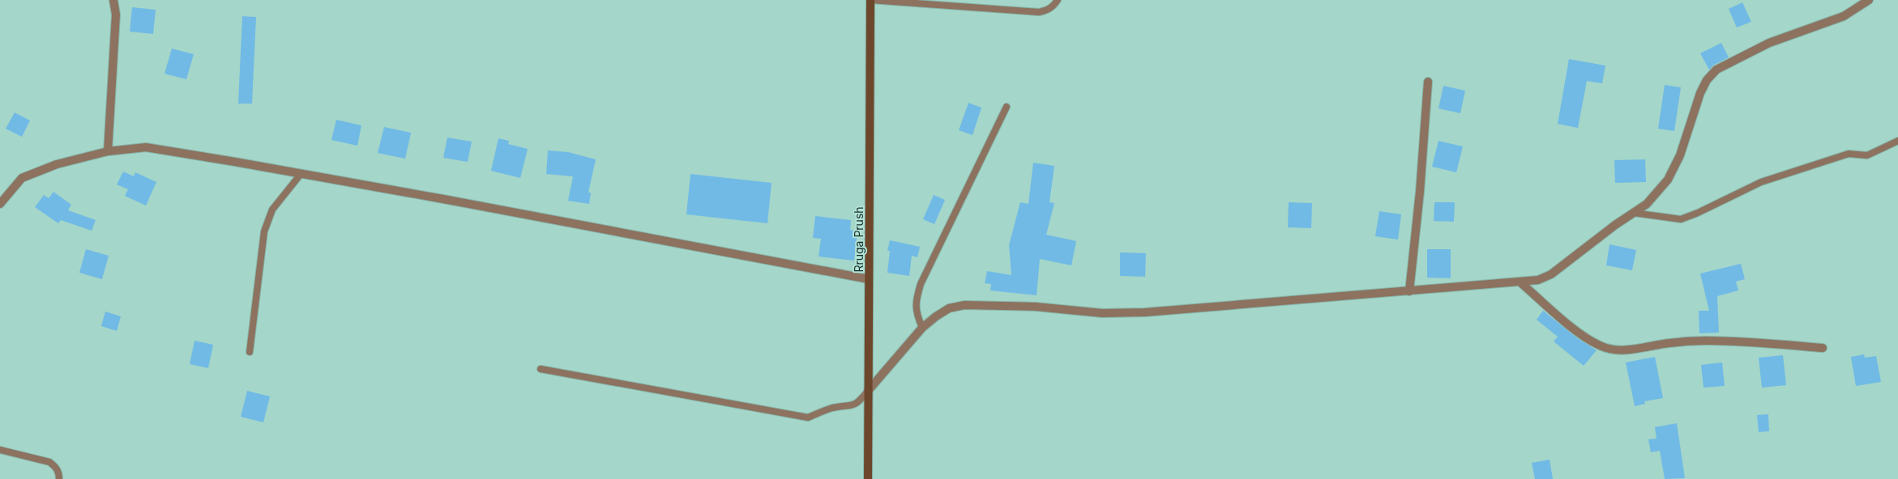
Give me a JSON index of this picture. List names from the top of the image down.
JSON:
{
  "streets": {
    "street": ["Rruga Prush"]
  }
}
